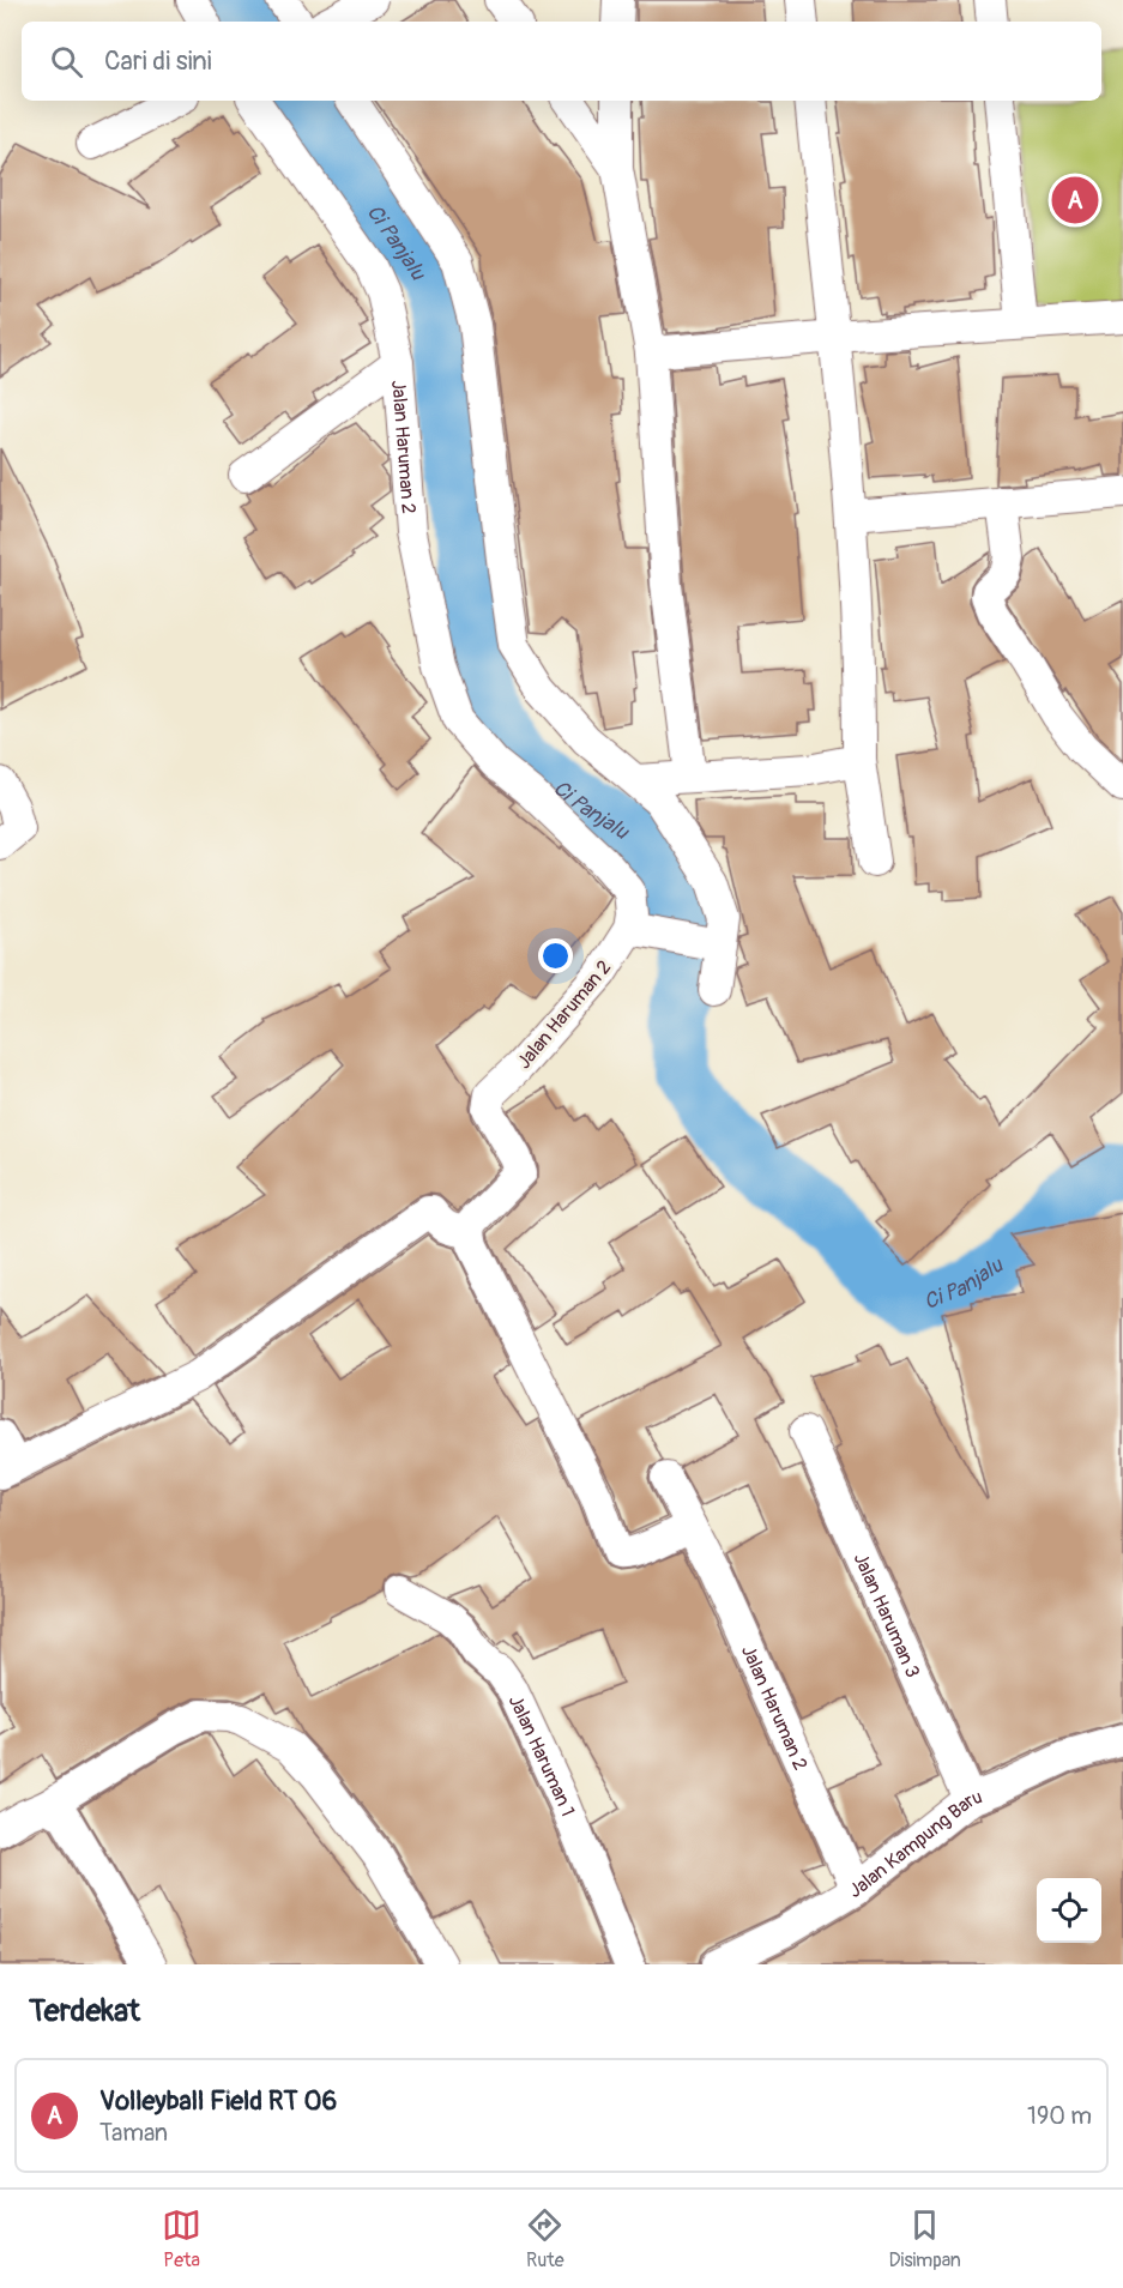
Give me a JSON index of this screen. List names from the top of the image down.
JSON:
{
  "streets": {
    "street": [
      "Jalan Haruman 2",
      "Jalan Haruman 3",
      "Jalan Haruman 1",
      "Jalan Kampung Baru"
    ]
  },
  "crossings": [
    ["Jalan Haruman 2", "Jalan Kampung Baru"],
    ["Jalan Haruman 3", "Jalan Kampung Baru"]
  ],
  "water": ["Ci Panjalu"],
  "page": {
    "search": "Cari di sini",
    "pins": "A",
    "heading": "Terdekat",
    "list": [
      {
        "mark": "A",
        "name": "Volleyball Field RT 06",
        "note": "Taman",
        "value": "190 m"
      }
    ],
    "nav": ["Peta", "Rute", "Disimpan"]
  }
}
